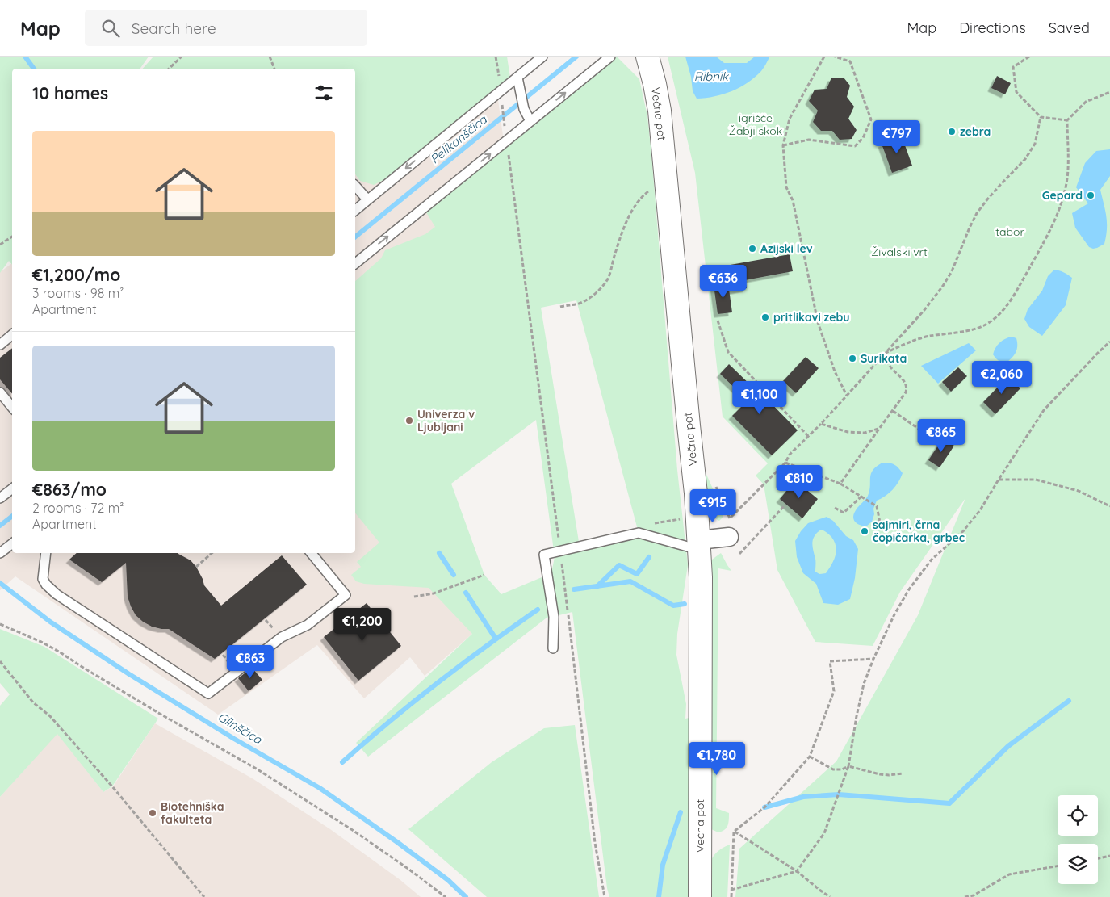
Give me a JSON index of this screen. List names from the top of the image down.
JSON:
{
  "streets": {
    "main road": ["Večna pot"]
  },
  "water": ["Ribnik", "Pelikanščica", "Glinščica"],
  "parks": ["igrišče Žabji skok", "tabor", "Živalski vrt"],
  "places": [
    "zebra",
    "Gepard",
    "Azijski lev",
    "pritlikavi zebu",
    "Surikata",
    "Univerza v Ljubljani",
    "sajmiri, črna čopičarka, grbec",
    "Biotehniška fakulteta"
  ],
  "page": {
    "header": "Map",
    "search": "Search here",
    "nav": ["Map", "Directions", "Saved"],
    "heading": "10 homes",
    "list": [
      {
        "name": "€1,200/mo",
        "note": "3 rooms · 98 m² · Apartment"
      },
      {
        "name": "€863/mo",
        "note": "2 rooms · 72 m² · Apartment"
      }
    ],
    "price": [
      "€797",
      "€636",
      "€2,060",
      "€1,100",
      "€865",
      "€810",
      "€915",
      "€1,200",
      "€863",
      "€1,780"
    ]
  }
}
